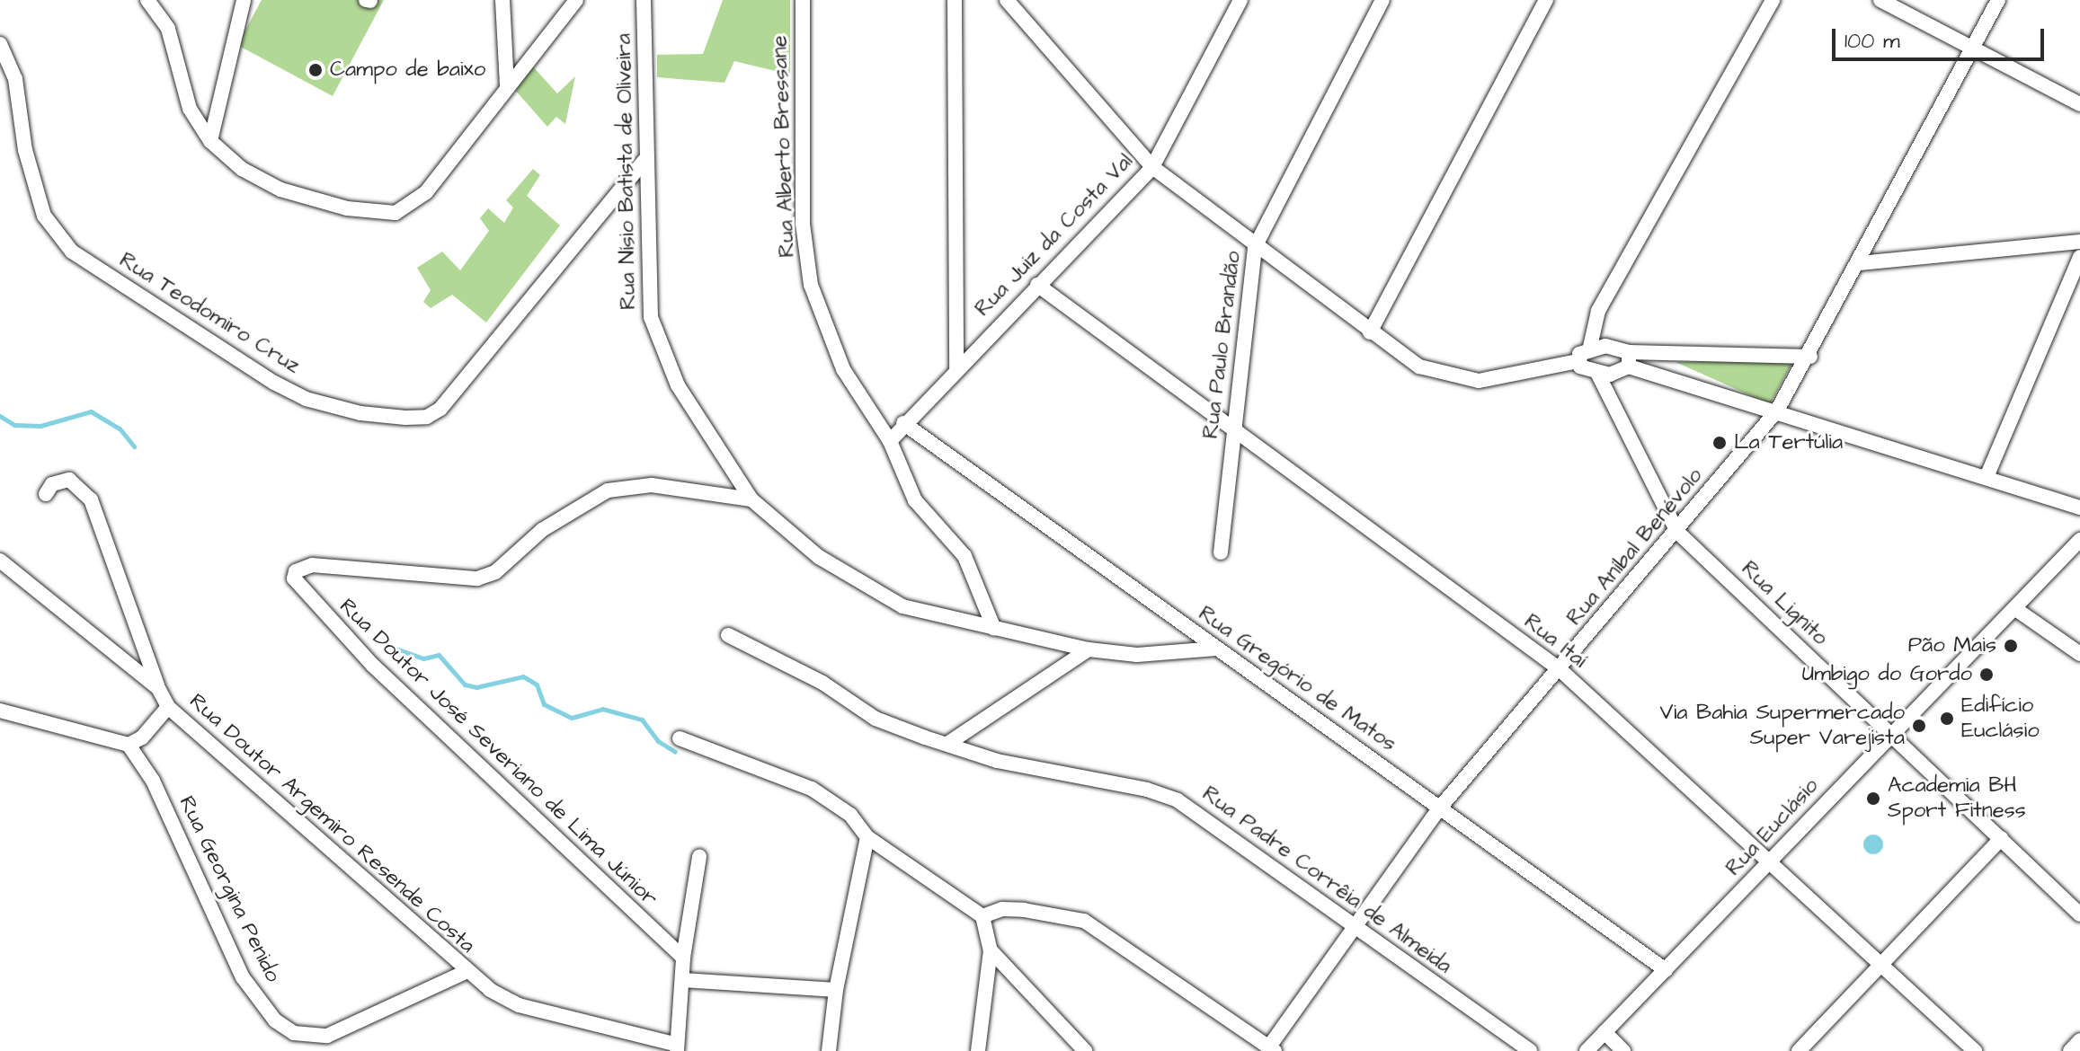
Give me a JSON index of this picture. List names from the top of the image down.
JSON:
{
  "streets": {
    "street": [
      "Rua Alberto Bressane",
      "Rua Nísio Batista de Oliveira",
      "Rua Juiz da Costa Val",
      "Rua Teodomiro Cruz",
      "Rua Paulo Brandão",
      "Rua Aníbal Benévolo",
      "Rua Lignito",
      "Rua Itaí",
      "Rua Gregório de Matos",
      "Rua Doutor José Severiano de Lima Júnior",
      "Rua Doutor Argemiro Resende Costa",
      "Rua Euclásio",
      "Rua Padre Corrêia de Almeida",
      "Rua Georgina Penido"
    ]
  },
  "crossings": [
    ["Rua Alberto Bressane", "Rua Nísio Batista de Oliveira"],
    ["Rua Alberto Bressane", "Rua Juiz da Costa Val"],
    ["Rua Nísio Batista de Oliveira", "Rua Teodomiro Cruz"],
    ["Rua Nísio Batista de Oliveira", "Rua Gregório de Matos"],
    ["Rua Nísio Batista de Oliveira", "Rua Doutor José Severiano de Lima Júnior"],
    ["Rua Juiz da Costa Val", "Rua Itaí"],
    ["Rua Juiz da Costa Val", "Rua Gregório de Matos"],
    ["Rua Paulo Brandão", "Rua Itaí"],
    ["Rua Aníbal Benévolo", "Rua Lignito"],
    ["Rua Aníbal Benévolo", "Rua Itaí"],
    ["Rua Aníbal Benévolo", "Rua Gregório de Matos"],
    ["Rua Aníbal Benévolo", "Rua Padre Corrêia de Almeida"],
    ["Rua Lignito", "Rua Euclásio"],
    ["Rua Itaí", "Rua Euclásio"],
    ["Rua Gregório de Matos", "Rua Euclásio"],
    ["Rua Doutor Argemiro Resende Costa", "Rua Georgina Penido"]
  ],
  "places": [
    "Campo de baixo",
    "La Tertúlia",
    "Pão Mais",
    "Umbigo do Gordo",
    "Edifício Euclásio",
    "Via Bahia Supermercado Super Varejista",
    "Academia BH Sport Fitness"
  ],
  "scale_bar": "100 m"
}
